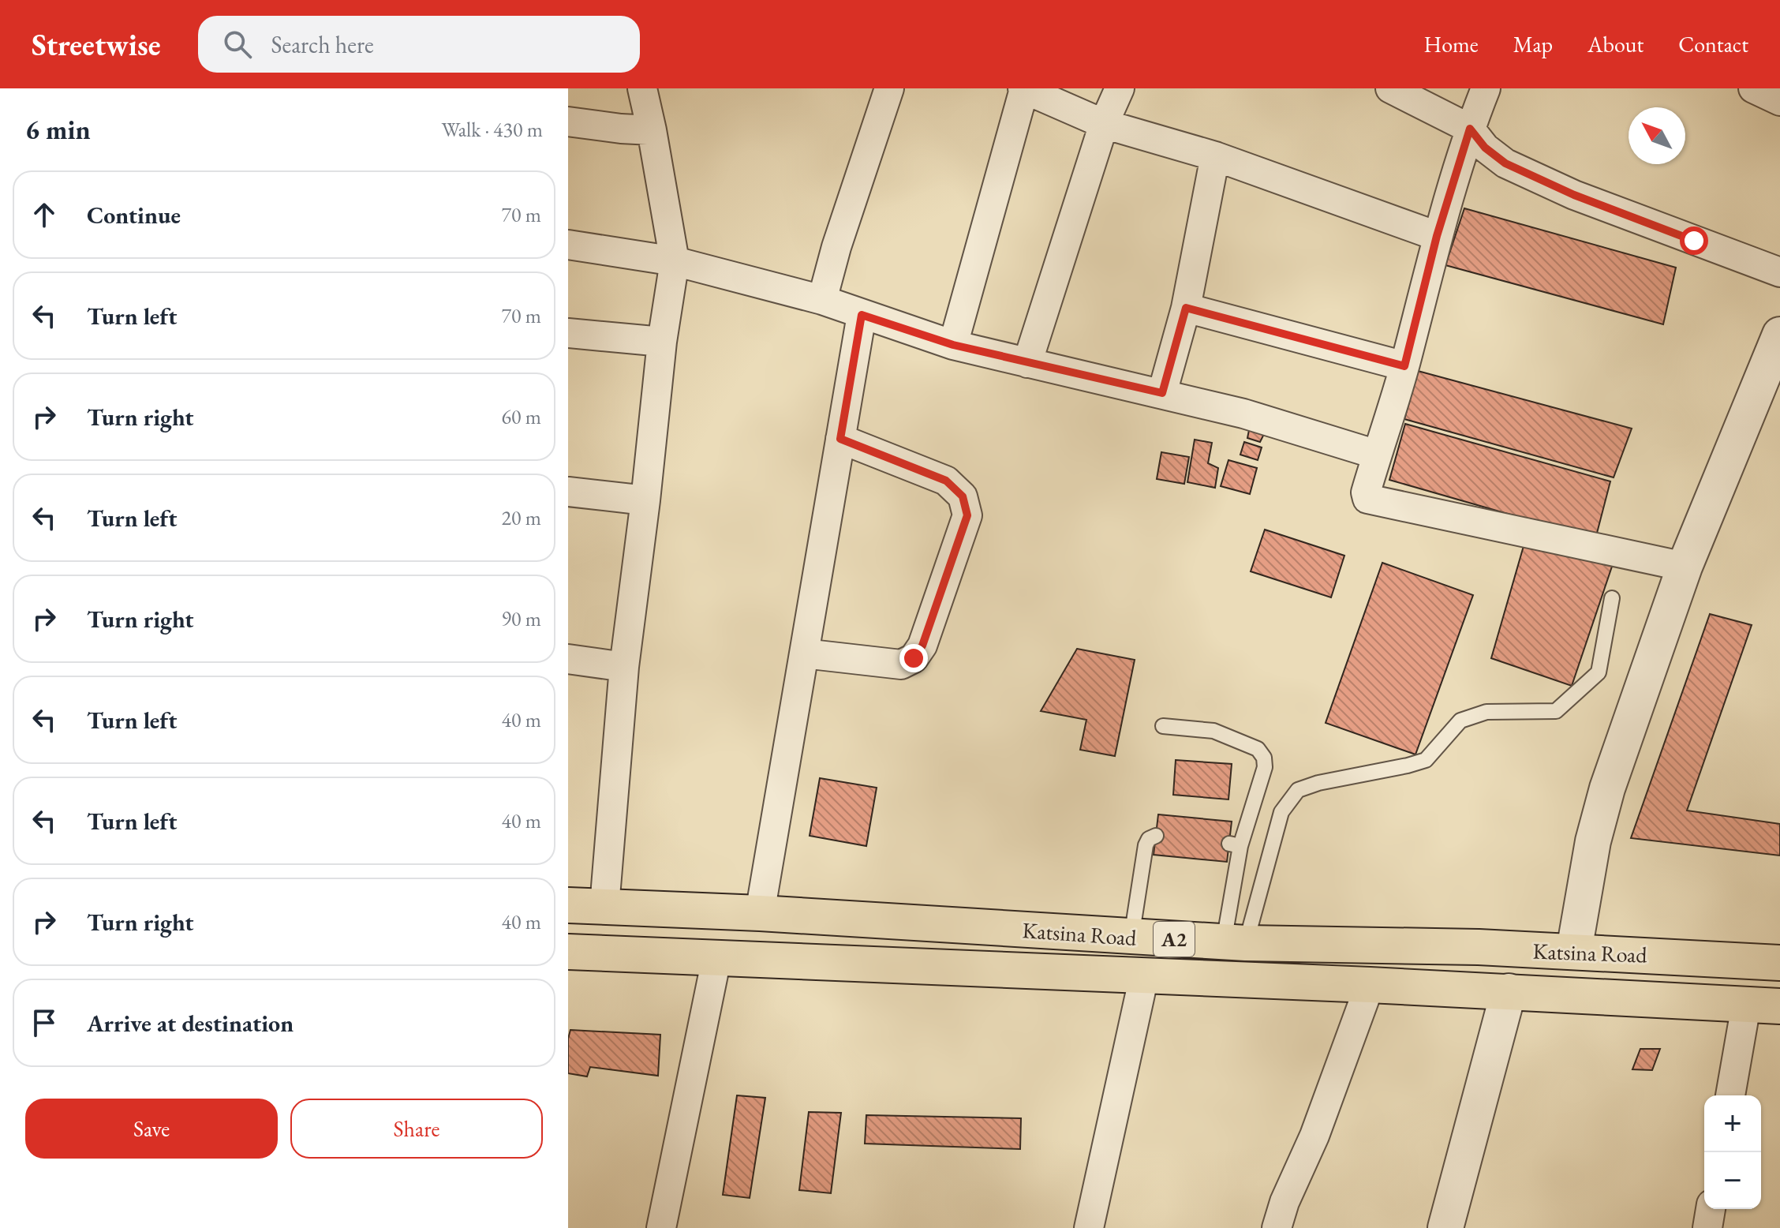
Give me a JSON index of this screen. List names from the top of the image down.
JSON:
{
  "streets": {
    "highway": ["Katsina Road", "A2"]
  },
  "north": "top left",
  "page": {
    "header": "Streetwise",
    "search": "Search here",
    "nav": [
      "Home",
      "Map",
      "About",
      "Contact"
    ],
    "heading": ["6 min", "Walk · 430 m"],
    "list": [
      ["Continue", "70 m"],
      ["Turn left", "70 m"],
      ["Turn right", "60 m"],
      ["Turn left", "20 m"],
      ["Turn right", "90 m"],
      ["Turn left", "40 m"],
      ["Turn left", "40 m"],
      ["Turn right", "40 m"],
      "Arrive at destination"
    ],
    "buttons": ["Save", "Share"],
    "map_buttons": ["+", "−"]
  }
}
